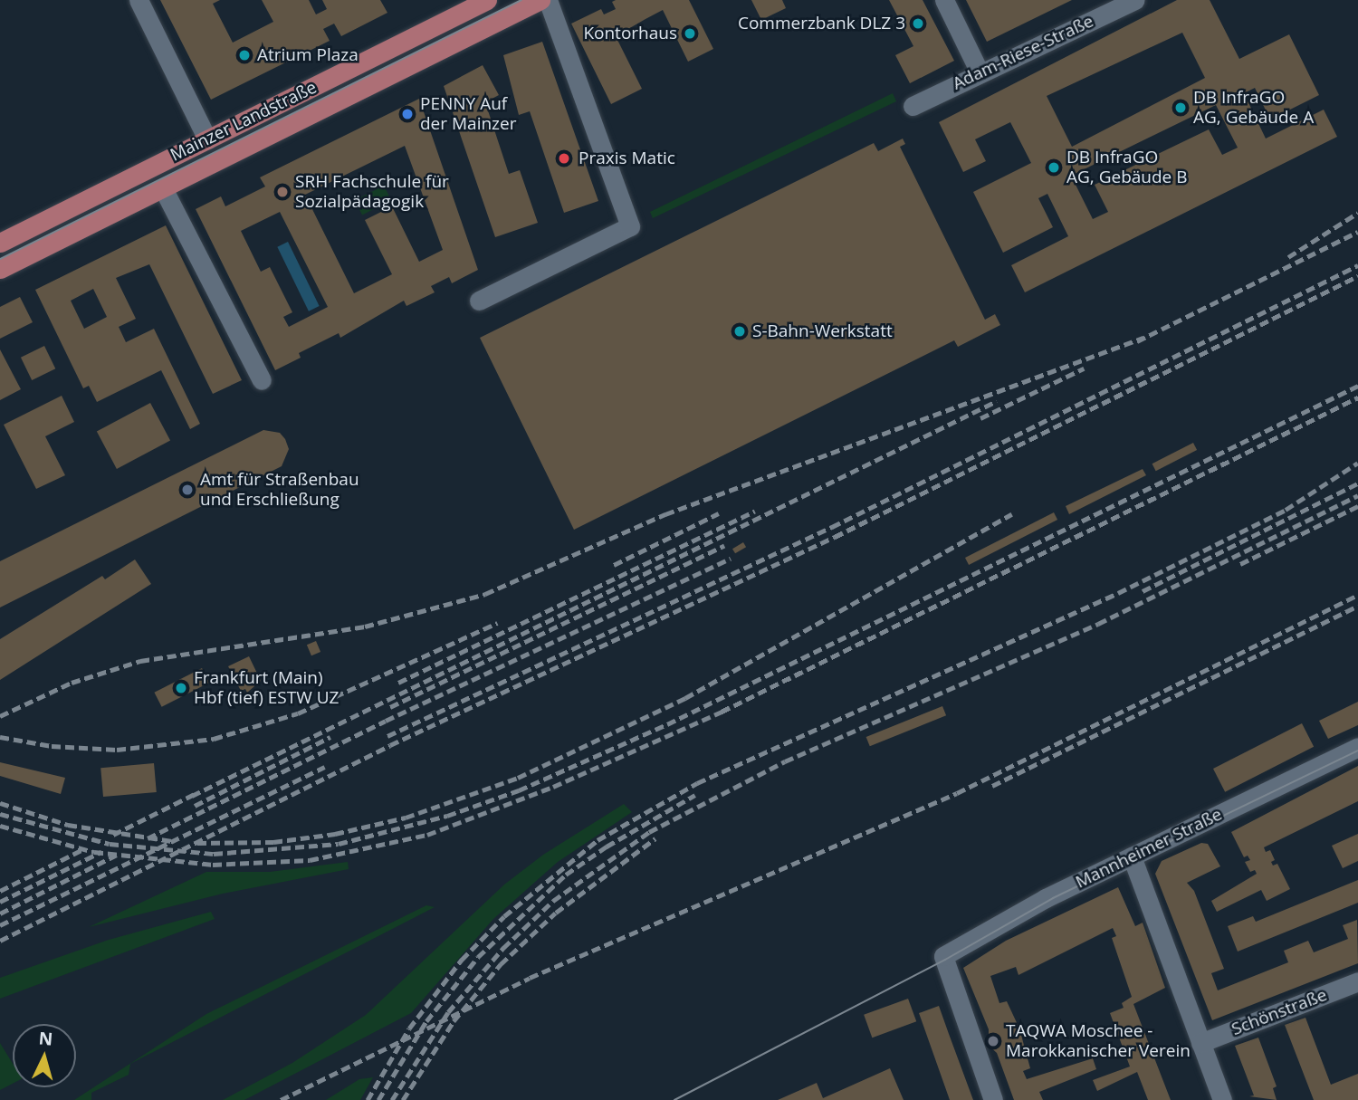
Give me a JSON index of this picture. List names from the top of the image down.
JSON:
{
  "streets": {
    "main road": ["Mainzer Landstraße"],
    "street": ["Adam-Riese-Straße", "Mannheimer Straße", "Schönstraße"]
  },
  "places": [
    "Commerzbank DLZ 3",
    "Kontorhaus",
    "Atrium Plaza",
    "DB InfraGO AG, Gebäude A",
    "PENNY Auf der Mainzer",
    "Praxis Matic",
    "DB InfraGO AG, Gebäude B",
    "SRH Fachschule für Sozialpädagogik",
    "S-Bahn-Werkstatt",
    "Amt für Straßenbau und Erschließung",
    "Frankfurt (Main) Hbf (tief) ESTW UZ",
    "TAQWA Moschee - Marokkanischer Verein"
  ],
  "north": "top"
}
